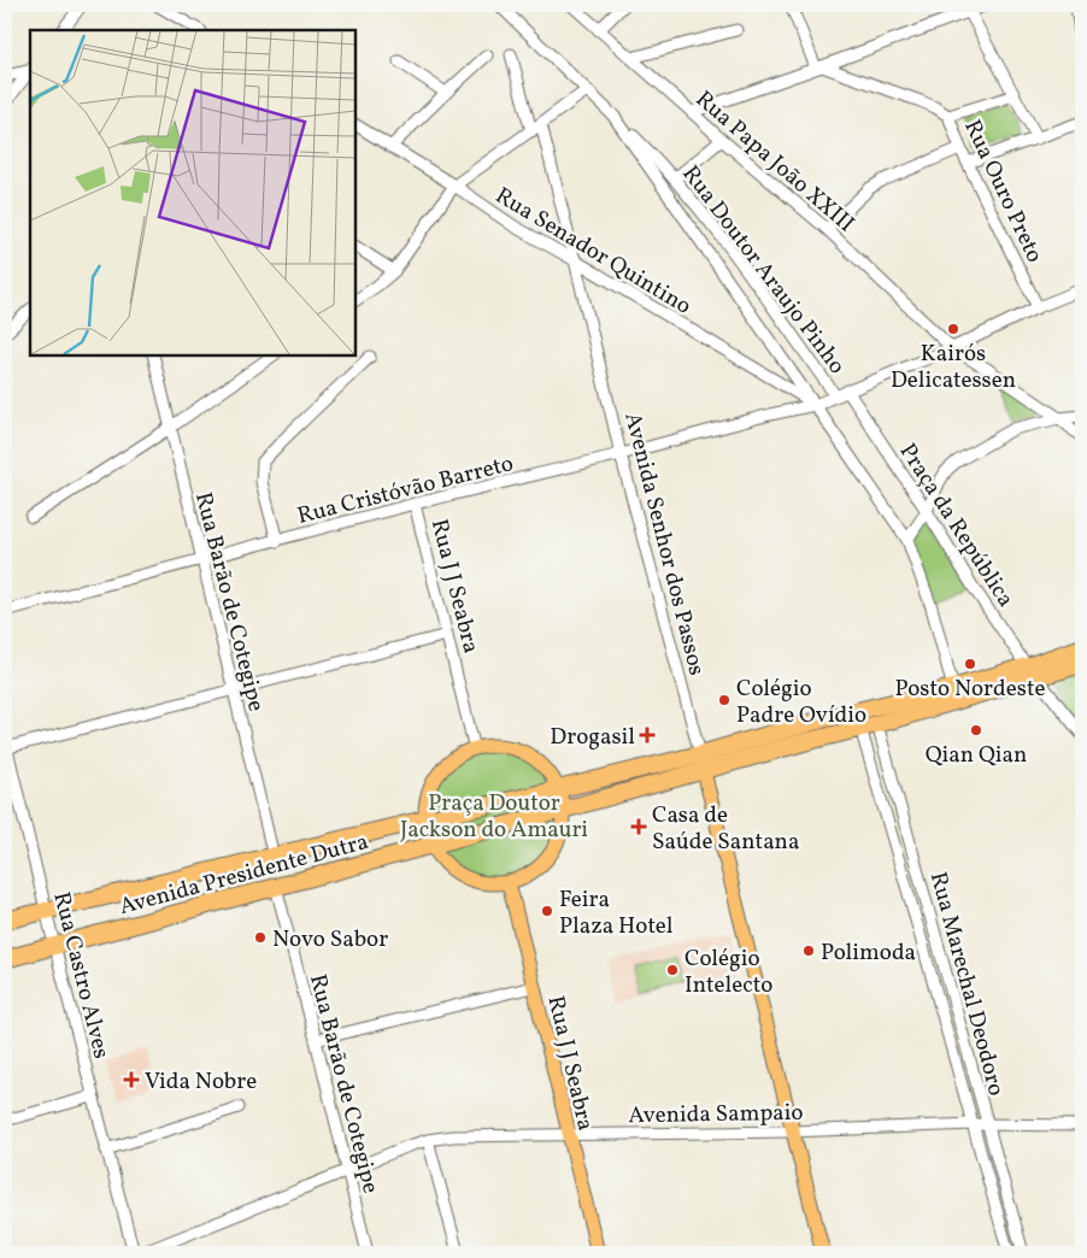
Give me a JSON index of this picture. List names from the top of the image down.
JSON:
{
  "streets": {
    "highway": ["Avenida Presidente Dutra"],
    "main road": ["Avenida Senhor dos Passos", "Rua J J Seabra"],
    "street": [
      "Rua Papa João XXIII",
      "Rua Ouro Preto",
      "Rua Senador Quintino",
      "Rua Doutor Araujo Pinho",
      "Rua Cristóvão Barreto",
      "Praça da República",
      "Rua Barão de Cotegipe",
      "Rua Castro Alves",
      "Rua Marechal Deodoro",
      "Avenida Sampaio"
    ]
  },
  "crossings": [
    ["Rua Papa João XXIII", "Rua Cristóvão Barreto"],
    ["Rua Ouro Preto", "Rua Cristóvão Barreto"],
    ["Rua Senador Quintino", "Rua Doutor Araujo Pinho"],
    ["Rua Senador Quintino", "Rua Cristóvão Barreto"],
    ["Rua Senador Quintino", "Avenida Senhor dos Passos"],
    ["Rua Doutor Araujo Pinho", "Rua Cristóvão Barreto"],
    ["Rua Cristóvão Barreto", "Praça da República"],
    ["Rua Cristóvão Barreto", "Avenida Senhor dos Passos"],
    ["Rua Cristóvão Barreto", "Rua J J Seabra"],
    ["Rua Cristóvão Barreto", "Rua Barão de Cotegipe"],
    ["Avenida Senhor dos Passos", "Avenida Presidente Dutra"],
    ["Avenida Senhor dos Passos", "Avenida Sampaio"],
    ["Rua J J Seabra", "Avenida Sampaio"],
    ["Rua Barão de Cotegipe", "Avenida Presidente Dutra"],
    ["Rua Barão de Cotegipe", "Avenida Sampaio"],
    ["Avenida Presidente Dutra", "Rua Castro Alves"],
    ["Rua Marechal Deodoro", "Avenida Sampaio"]
  ],
  "parks": ["Praça Doutor Jackson do Amauri"],
  "places": {
    "other": [
      "Kairós Delicatessen",
      "Posto Nordeste",
      "Colégio Padre Ovídio",
      "Qian Qian",
      "Feira Plaza Hotel",
      "Novo Sabor",
      "Polimoda",
      "Colégio Intelecto"
    ],
    "health": ["Drogasil", "Casa de Saúde Santana", "Vida Nobre"]
  }
}
